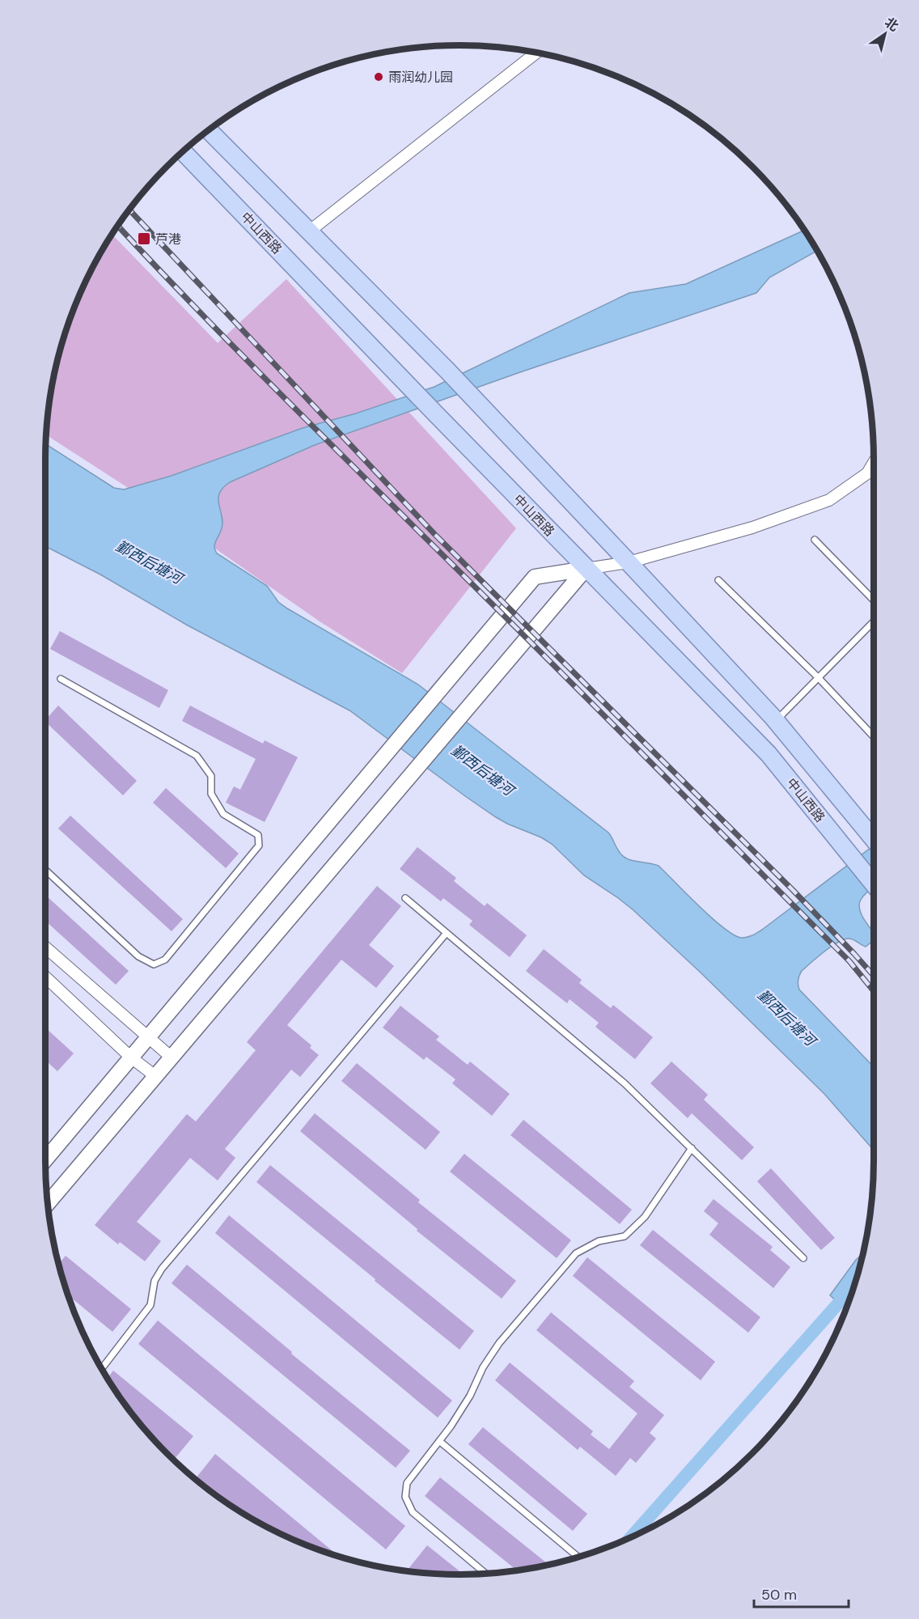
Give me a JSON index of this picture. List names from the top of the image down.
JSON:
{
  "streets": {
    "main road": ["中山西路"]
  },
  "water": ["鄞西后塘河"],
  "places": {
    "other": ["雨润幼儿园"],
    "transit": ["芦港"]
  },
  "scale_bar": "50 m",
  "north": "top right"
}
